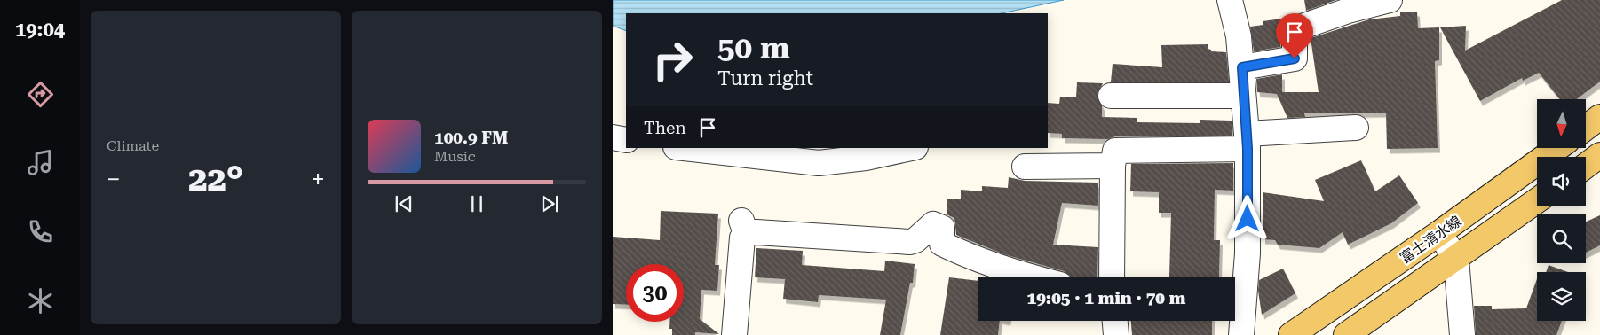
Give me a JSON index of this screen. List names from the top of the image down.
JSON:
{
  "streets": {
    "main road": ["富士清水線"]
  },
  "north": "bottom",
  "page": {
    "tabs": "19:04",
    "tile": "Climate",
    "turn": ["50 m", "Turn right"],
    "then": "Then",
    "song": ["100.9 FM", "Music"],
    "heat": ["−", "22°", "+"],
    "limit": "30",
    "trip": "19:05 · 1 min · 70 m"
  }
}
